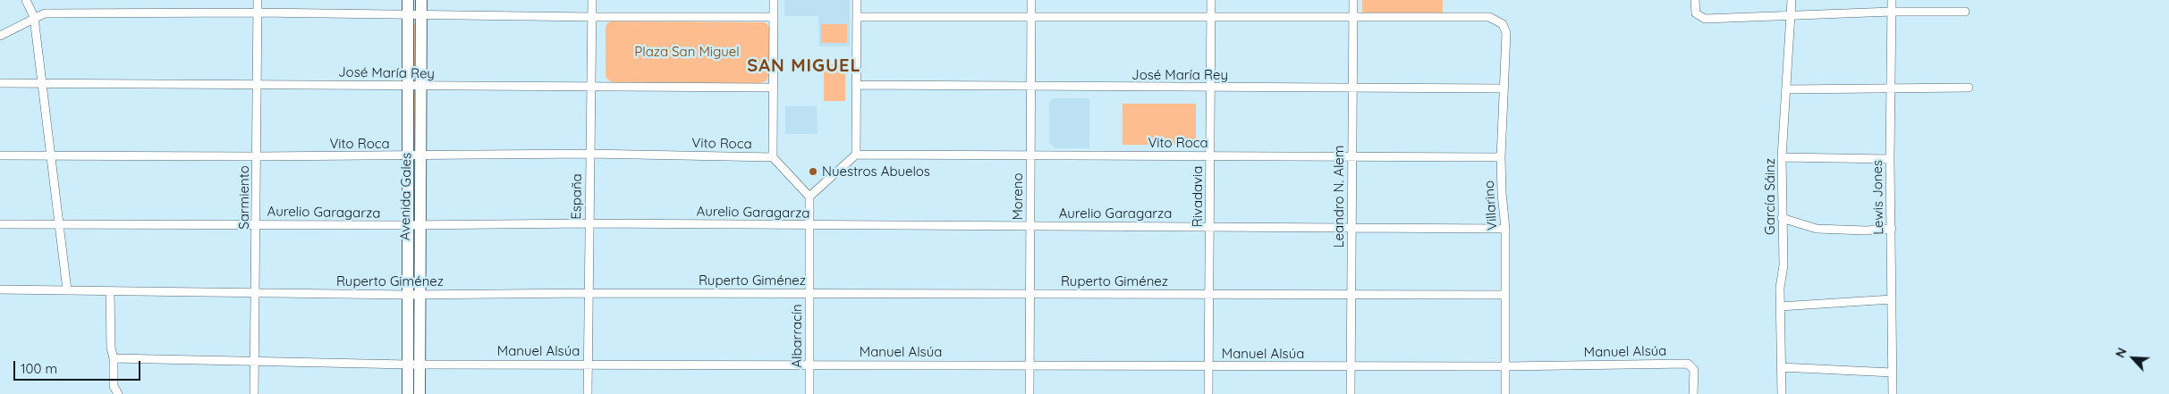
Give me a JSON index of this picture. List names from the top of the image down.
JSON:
{
  "streets": {
    "street": [
      "José María Rey",
      "Vito Roca",
      "Avenida Gales",
      "España",
      "Moreno",
      "Rivadavia",
      "Leandro N. Alem",
      "García Sáinz",
      "Sarmiento",
      "Lewis Jones",
      "Villarino",
      "Aurelio Garagarza",
      "Ruperto Giménez",
      "Albarracín",
      "Manuel Alsúa"
    ]
  },
  "crossings": [
    ["José María Rey", "Avenida Gales"],
    ["José María Rey", "España"],
    ["José María Rey", "Moreno"],
    ["José María Rey", "Rivadavia"],
    ["José María Rey", "Leandro N. Alem"],
    ["José María Rey", "Sarmiento"],
    ["José María Rey", "Villarino"],
    ["Vito Roca", "Avenida Gales"],
    ["Vito Roca", "España"],
    ["Vito Roca", "Moreno"],
    ["Vito Roca", "Rivadavia"],
    ["Vito Roca", "Leandro N. Alem"],
    ["Vito Roca", "Sarmiento"],
    ["Vito Roca", "Villarino"],
    ["Avenida Gales", "Aurelio Garagarza"],
    ["Avenida Gales", "Ruperto Giménez"],
    ["Avenida Gales", "Manuel Alsúa"],
    ["España", "Aurelio Garagarza"],
    ["España", "Ruperto Giménez"],
    ["España", "Manuel Alsúa"],
    ["Moreno", "Aurelio Garagarza"],
    ["Moreno", "Ruperto Giménez"],
    ["Moreno", "Manuel Alsúa"],
    ["Rivadavia", "Aurelio Garagarza"],
    ["Rivadavia", "Ruperto Giménez"],
    ["Rivadavia", "Manuel Alsúa"],
    ["Leandro N. Alem", "Villarino"],
    ["Leandro N. Alem", "Aurelio Garagarza"],
    ["Leandro N. Alem", "Ruperto Giménez"],
    ["Leandro N. Alem", "Manuel Alsúa"],
    ["Sarmiento", "Aurelio Garagarza"],
    ["Sarmiento", "Ruperto Giménez"],
    ["Sarmiento", "Manuel Alsúa"],
    ["Villarino", "Aurelio Garagarza"],
    ["Villarino", "Ruperto Giménez"],
    ["Villarino", "Manuel Alsúa"],
    ["Aurelio Garagarza", "Albarracín"],
    ["Ruperto Giménez", "Albarracín"],
    ["Albarracín", "Manuel Alsúa"]
  ],
  "districts": ["SAN MIGUEL"],
  "parks": ["Plaza San Miguel"],
  "places": ["Nuestros Abuelos"],
  "scale_bar": "100 m",
  "north": "top left"
}
